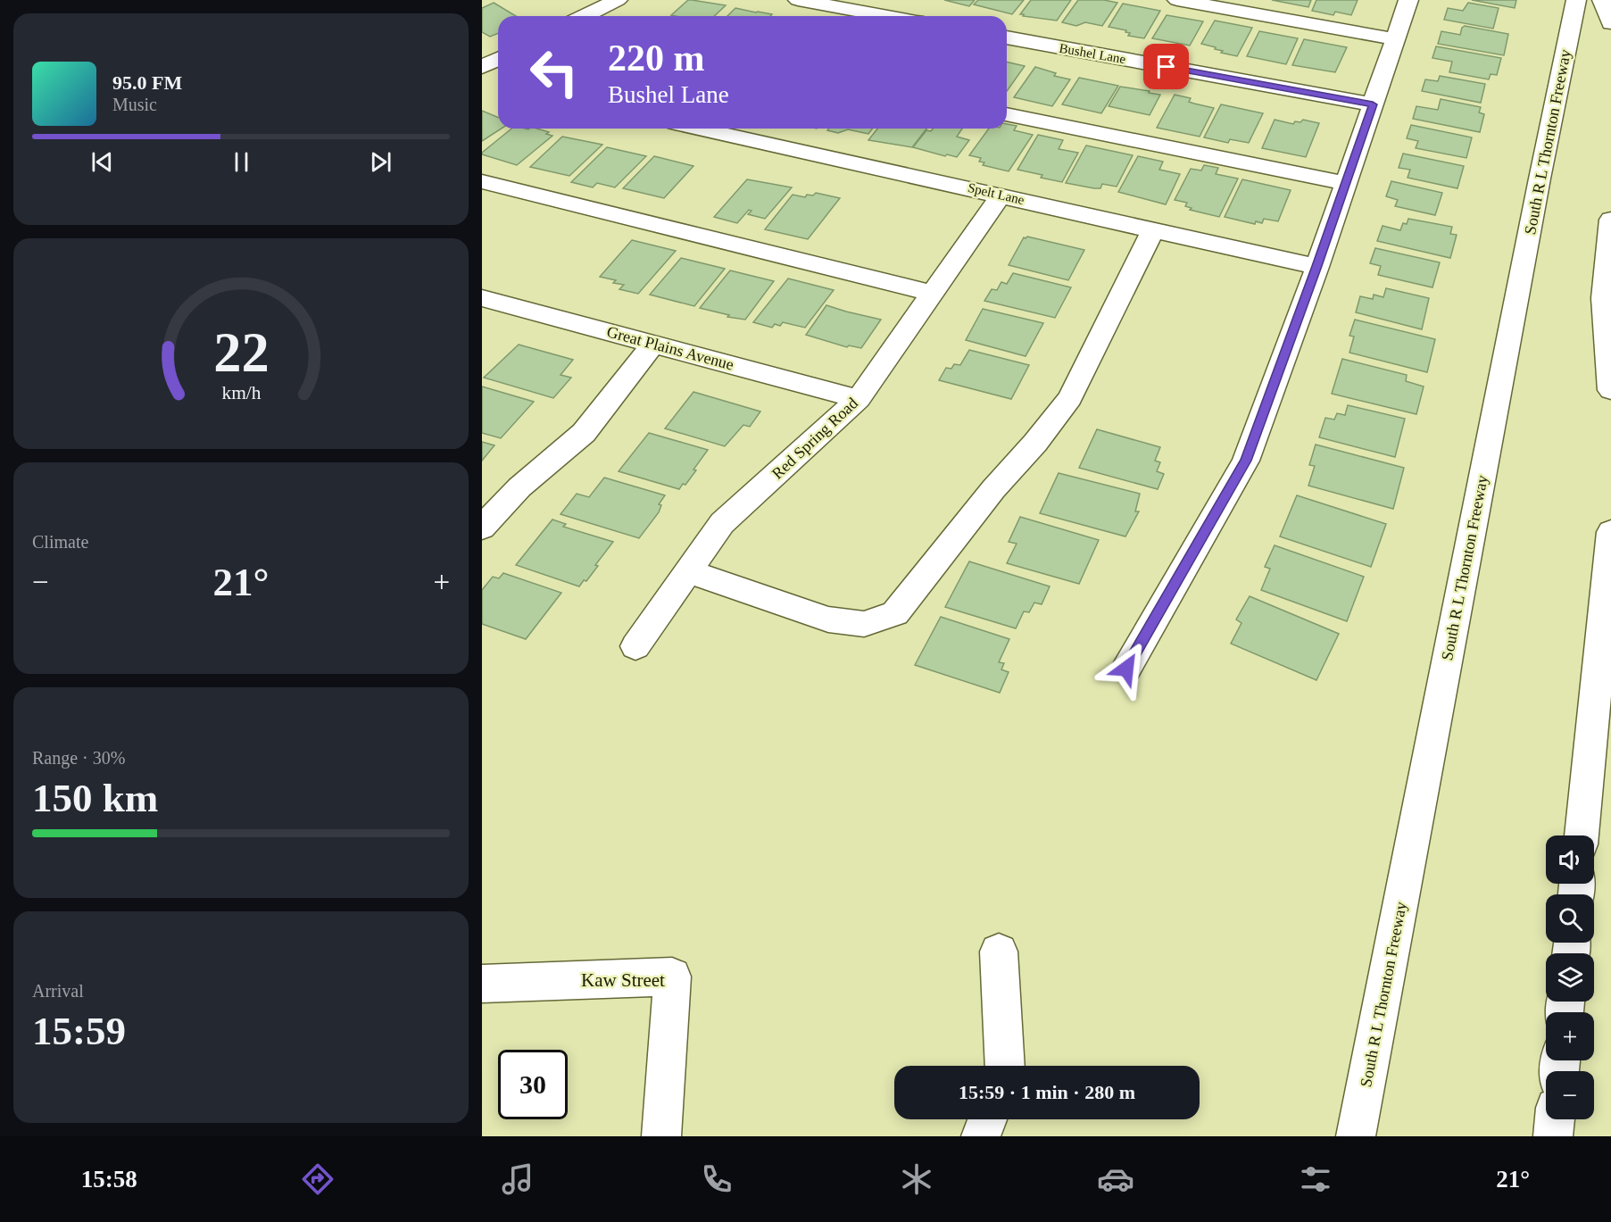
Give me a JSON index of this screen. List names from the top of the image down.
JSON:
{
  "streets": {
    "main road": [
      "Bushel Lane",
      "South R L Thornton Freeway",
      "Spelt Lane",
      "Great Plains Avenue",
      "Red Spring Road",
      "Kaw Street"
    ]
  },
  "crossings": [
    ["Spelt Lane", "Red Spring Road"],
    ["Great Plains Avenue", "Red Spring Road"]
  ],
  "page": {
    "turn": ["220 m", "Bushel Lane"],
    "song": ["95.0 FM", "Music"],
    "tile": [
      "Climate",
      ["Range · 30%", "150 km"],
      ["Arrival", "15:59"]
    ],
    "heat": ["−", "21°", "+"],
    "map_buttons": ["+", "−"],
    "limit": "30",
    "trip": "15:59 · 1 min · 280 m",
    "tabs": ["15:58", "21°"],
    "gauge": ["22", "km/h"]
  }
}
